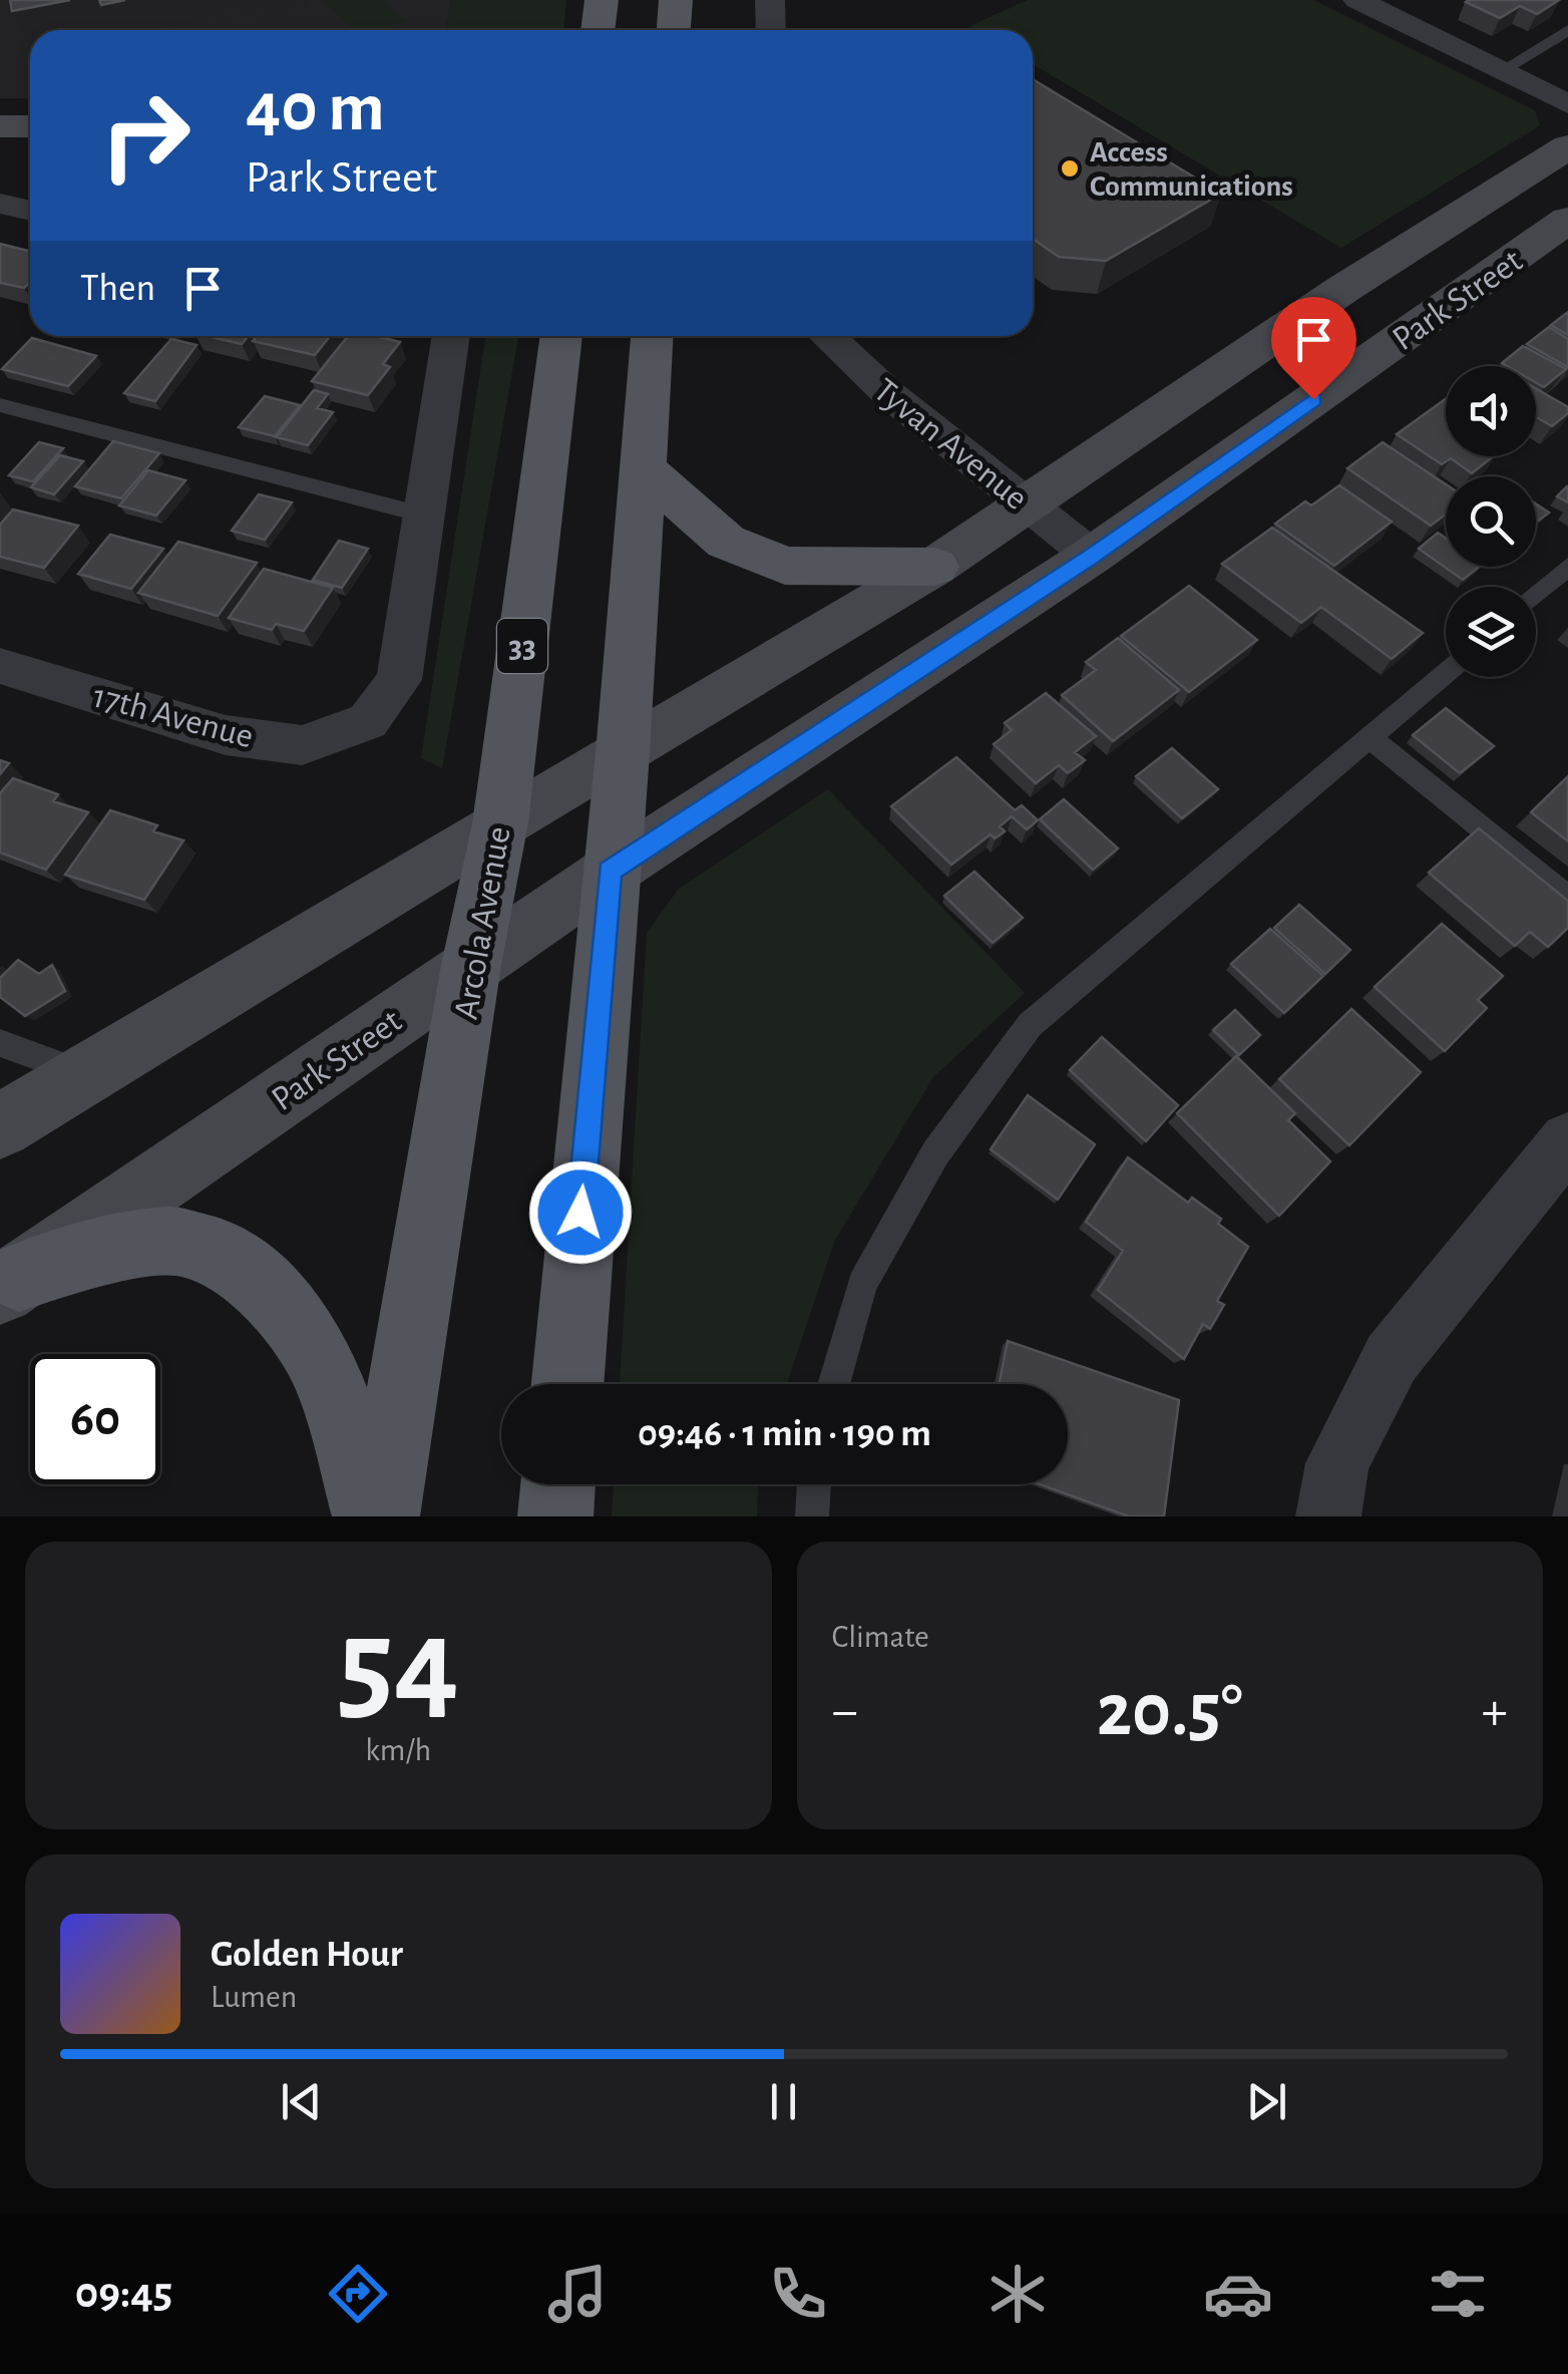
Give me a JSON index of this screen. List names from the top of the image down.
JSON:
{
  "streets": {
    "main road": ["Park Street", "33", "Arcola Avenue"],
    "street": ["Tyvan Avenue", "17th Avenue"]
  },
  "crossings": [
    ["Park Street", "Tyvan Avenue"],
    ["Park Street", "Arcola Avenue"]
  ],
  "places": ["Access Communications"],
  "page": {
    "turn": ["40 m", "Park Street"],
    "then": "Then",
    "limit": "60",
    "trip": "09:46 · 1 min · 190 m",
    "tile": [
      ["54", "km/h"],
      "Climate"
    ],
    "heat": ["−", "20.5°", "+"],
    "song": ["Golden Hour", "Lumen"],
    "tabs": "09:45"
  }
}
